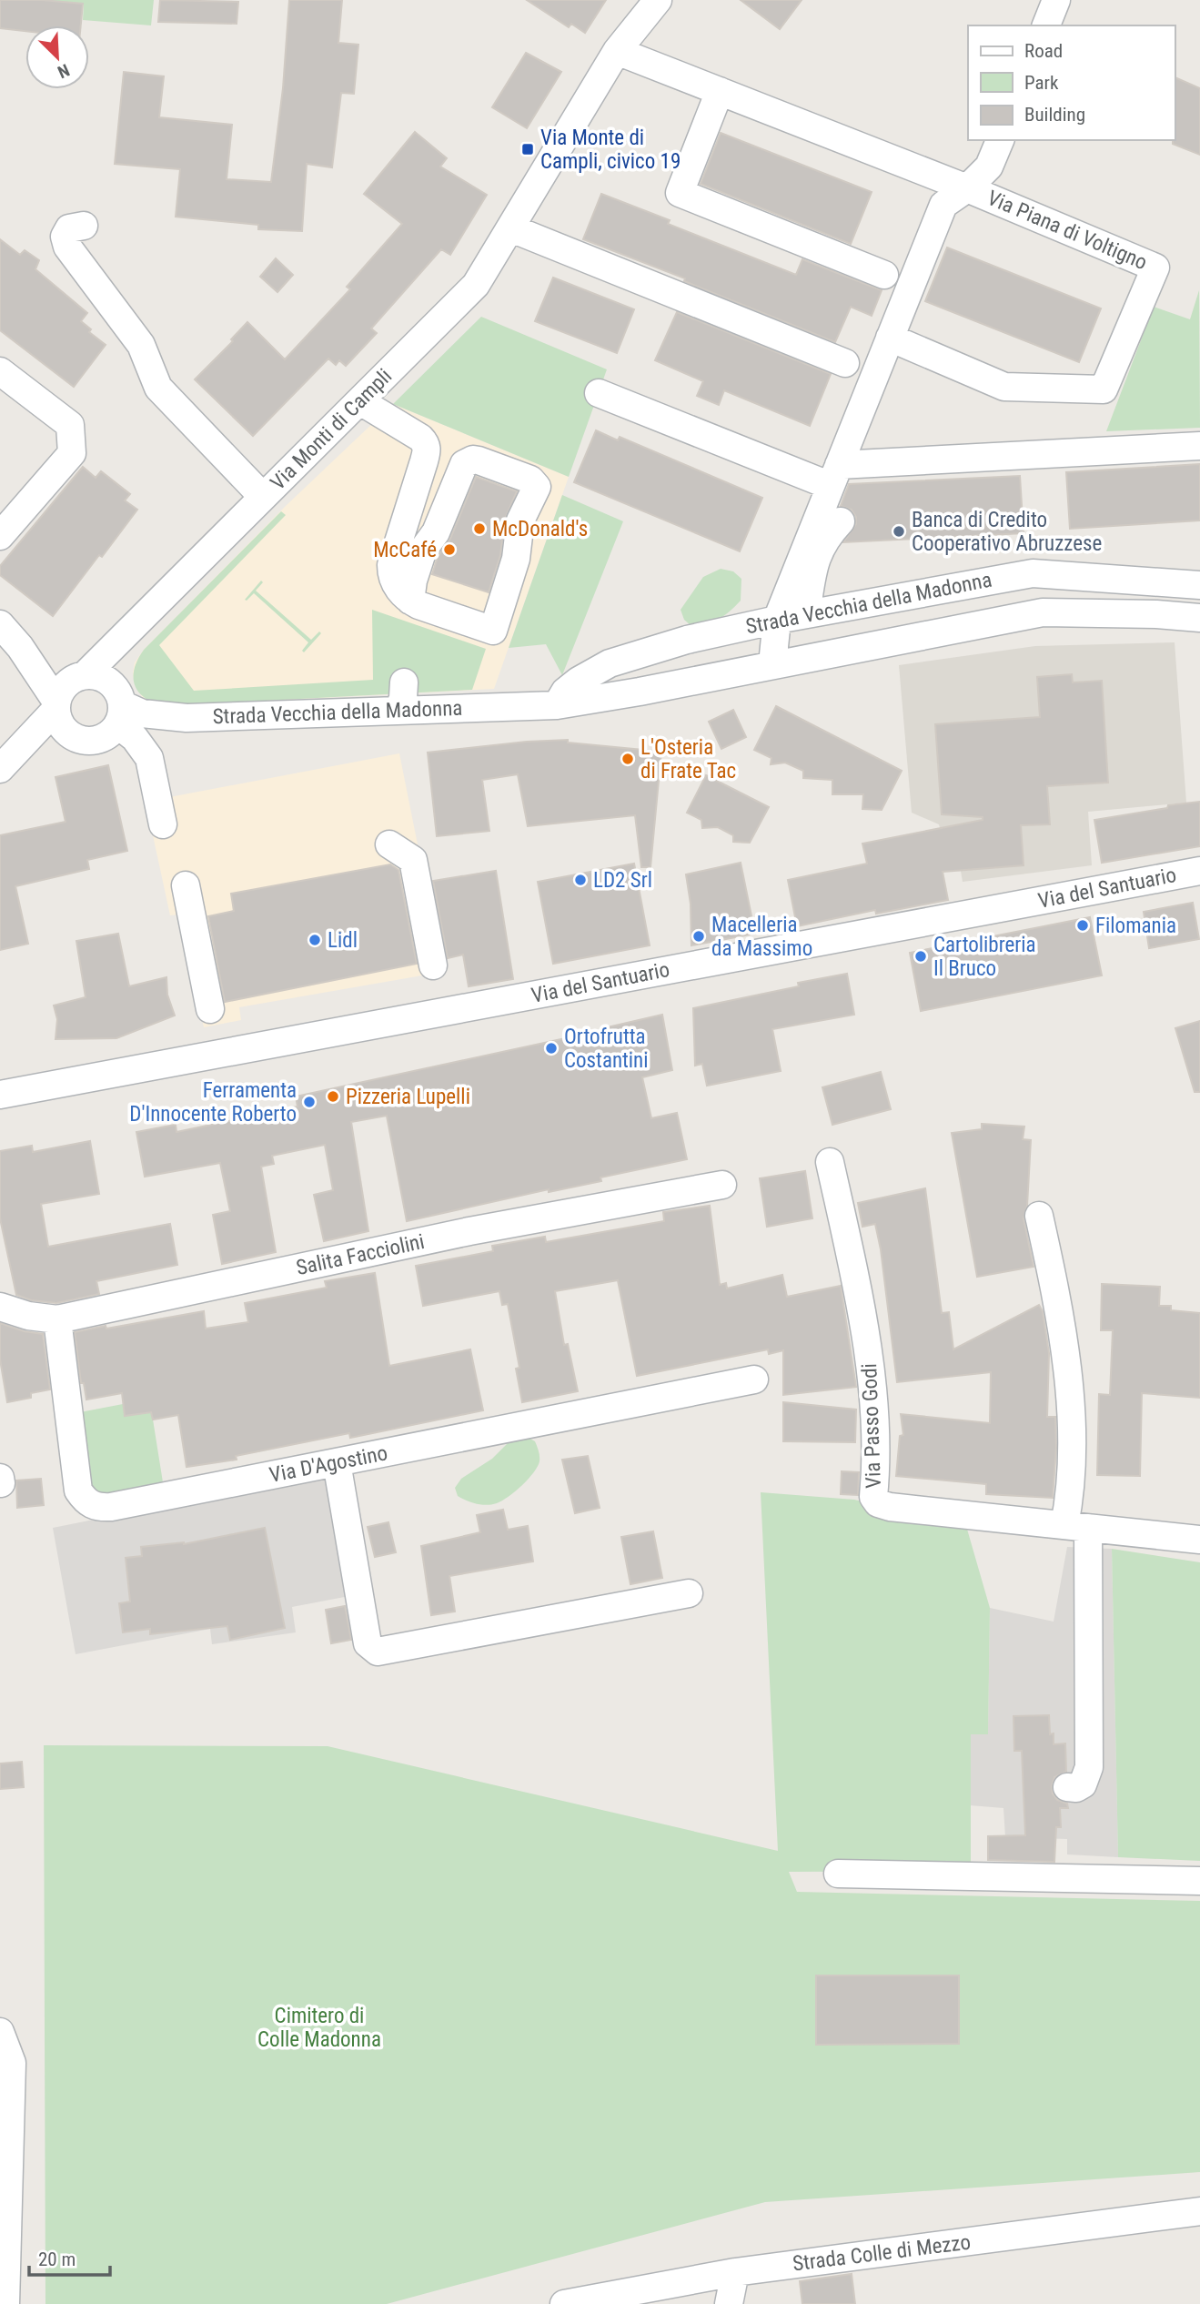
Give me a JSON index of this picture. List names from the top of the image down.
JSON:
{
  "streets": {
    "street": [
      "Via Piana di Voltigno",
      "Via Monti di Campli",
      "Strada Vecchia della Madonna",
      "Via del Santuario",
      "Salita Facciolini",
      "Via Passo Godi",
      "Via D'Agostino",
      "Strada Colle di Mezzo"
    ]
  },
  "crossings": [
    ["Via Piana di Voltigno", "Via Monti di Campli"],
    ["Via Piana di Voltigno", "Strada Vecchia della Madonna"],
    ["Via Monti di Campli", "Strada Vecchia della Madonna"],
    ["Salita Facciolini", "Via D'Agostino"]
  ],
  "parks": ["Cimitero di Colle Madonna"],
  "places": {
    "transit": ["Via Monte di Campli, civico 19"],
    "other": [
      "McDonald's",
      "Banca di Credito Cooperativo Abruzzese",
      "McCafé",
      "L'Osteria di Frate Tac",
      "LD2 Srl",
      "Filomania",
      "Macelleria da Massimo",
      "Lidl",
      "Cartolibreria Il Bruco",
      "Ortofrutta Costantini",
      "Pizzeria Lupelli",
      "Ferramenta D'Innocente Roberto"
    ]
  },
  "legend": ["Road", "Park", "Building"],
  "scale_bar": "20 m",
  "north": "bottom right"
}
